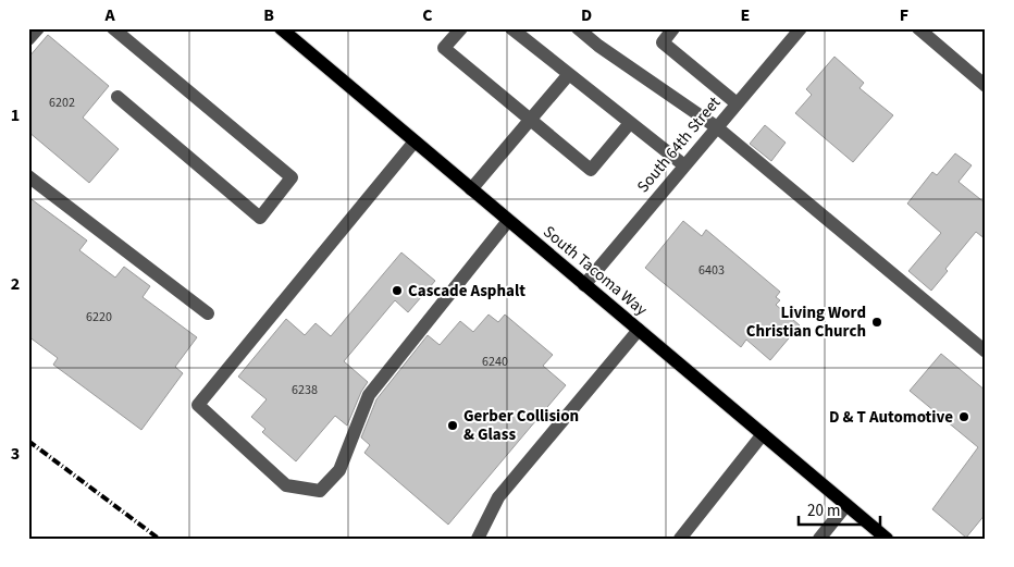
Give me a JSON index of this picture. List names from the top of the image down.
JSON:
{
  "streets": {
    "main road": ["South Tacoma Way"],
    "street": ["South 64th Street"]
  },
  "crossings": [
    ["South 64th Street", "South Tacoma Way"]
  ],
  "places": [
    "Cascade Asphalt",
    "Living Word Christian Church",
    "D & T Automotive",
    "Gerber Collision & Glass"
  ],
  "house_numbers": [
    "6202",
    "6403",
    "6220",
    "6240",
    "6238"
  ],
  "scale_bar": "20 m",
  "grid": {
    "columns": [
      "A",
      "B",
      "C",
      "D",
      "E",
      "F"
    ],
    "rows": ["1", "2", "3"]
  }
}
